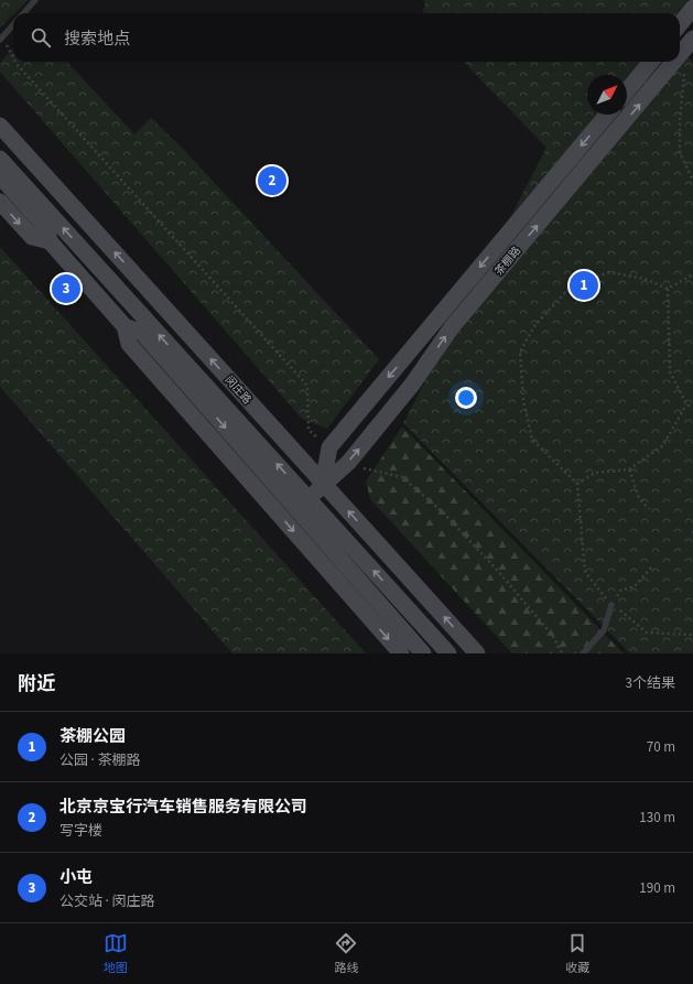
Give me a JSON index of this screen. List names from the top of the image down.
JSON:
{
  "streets": {
    "street": ["茶棚路", "闵庄路"]
  },
  "crossings": [
    ["茶棚路", "闵庄路"]
  ],
  "north": "top right",
  "page": {
    "search": "搜索地点",
    "pins": ["2", "1", "3"],
    "heading": ["附近", "3个结果"],
    "list": [
      {
        "mark": "1",
        "name": "茶棚公园",
        "note": "公园 · 茶棚路",
        "value": "70 m"
      },
      {
        "mark": "2",
        "name": "北京京宝行汽车销售服务有限公司",
        "note": "写字楼",
        "value": "130 m"
      },
      {
        "mark": "3",
        "name": "小屯",
        "note": "公交站 · 闵庄路",
        "value": "190 m"
      }
    ],
    "nav": ["地图", "路线", "收藏"]
  }
}
